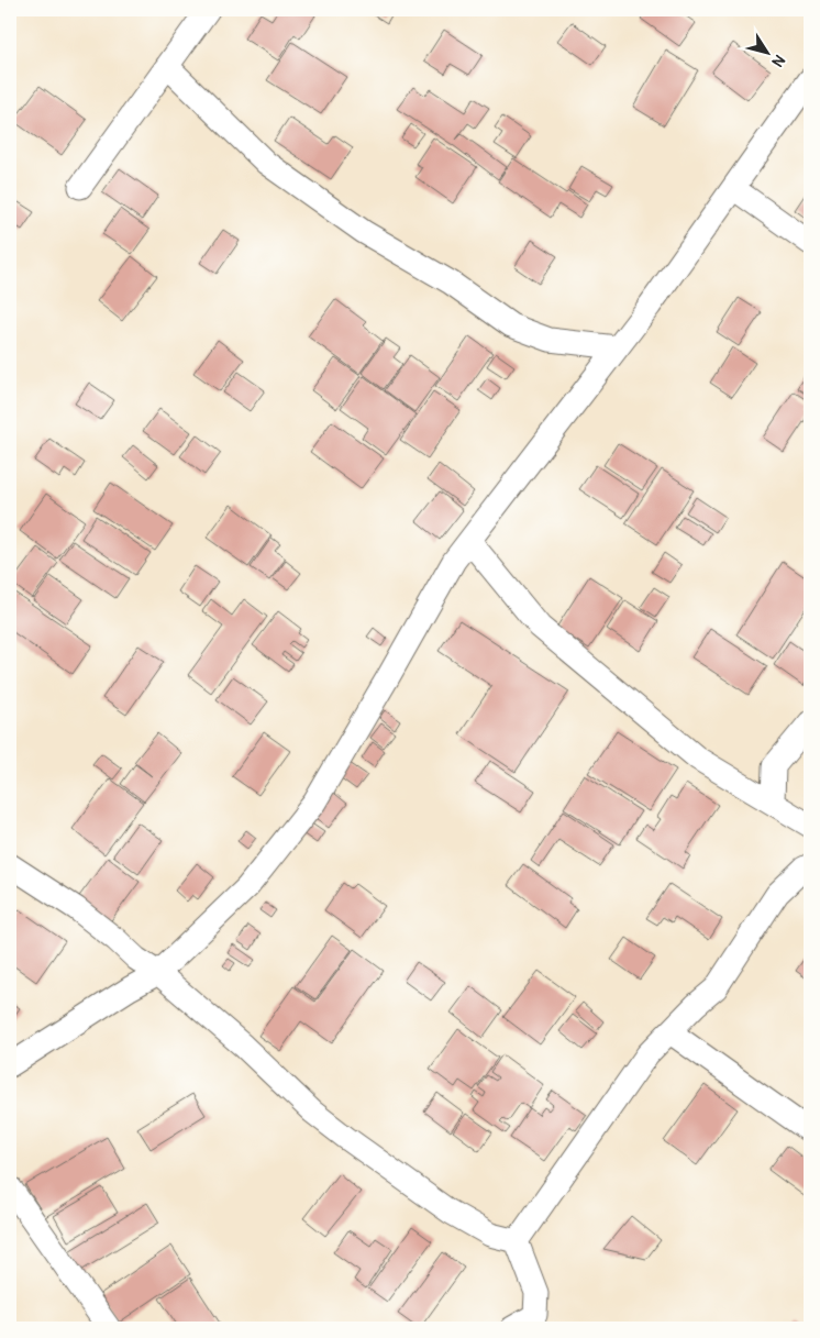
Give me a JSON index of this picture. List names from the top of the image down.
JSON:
{
  "north": "bottom right"
}
